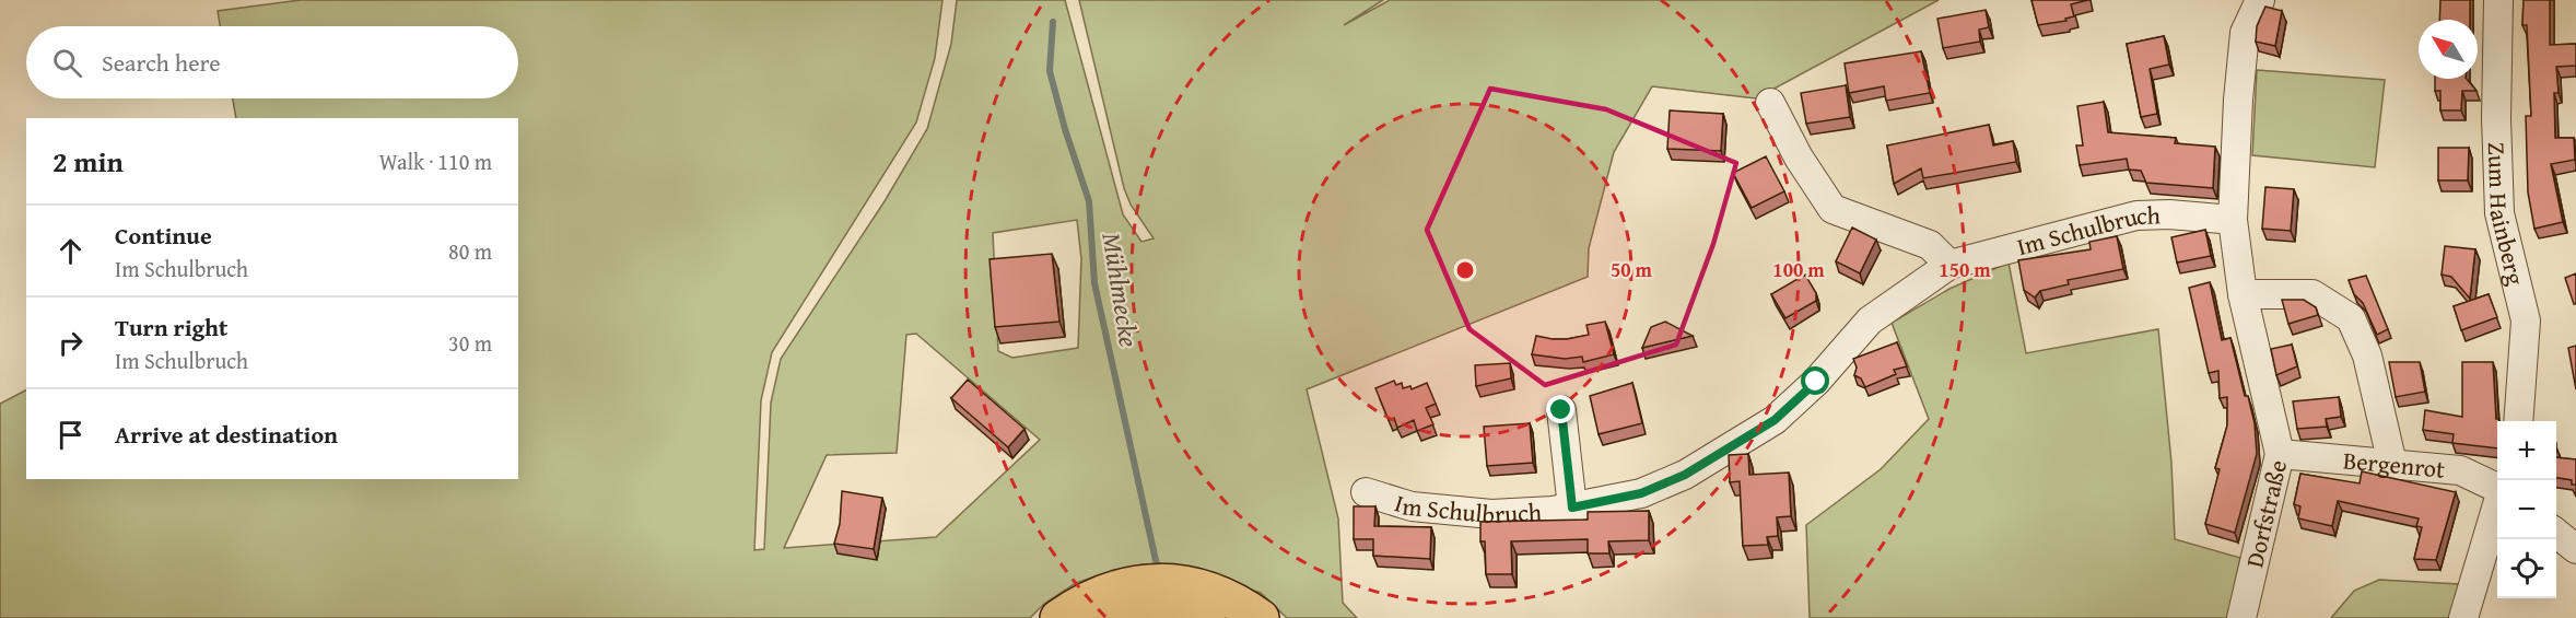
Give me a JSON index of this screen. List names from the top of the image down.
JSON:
{
  "streets": {
    "street": [
      "Zum Hainberg",
      "Im Schulbruch",
      "Bergenrot",
      "Dorfstraße"
    ]
  },
  "crossings": [
    ["Im Schulbruch", "Dorfstraße"],
    ["Bergenrot", "Dorfstraße"]
  ],
  "water": ["Mühlmecke"],
  "north": "top left",
  "page": {
    "search": "Search here",
    "heading": ["2 min", "Walk · 110 m"],
    "list": [
      ["Continue", "Im Schulbruch", "80 m"],
      ["Turn right", "Im Schulbruch", "30 m"],
      "Arrive at destination"
    ],
    "map_buttons": ["+", "−"]
  },
  "rings": ["50 m", "100 m", "150 m"]
}
